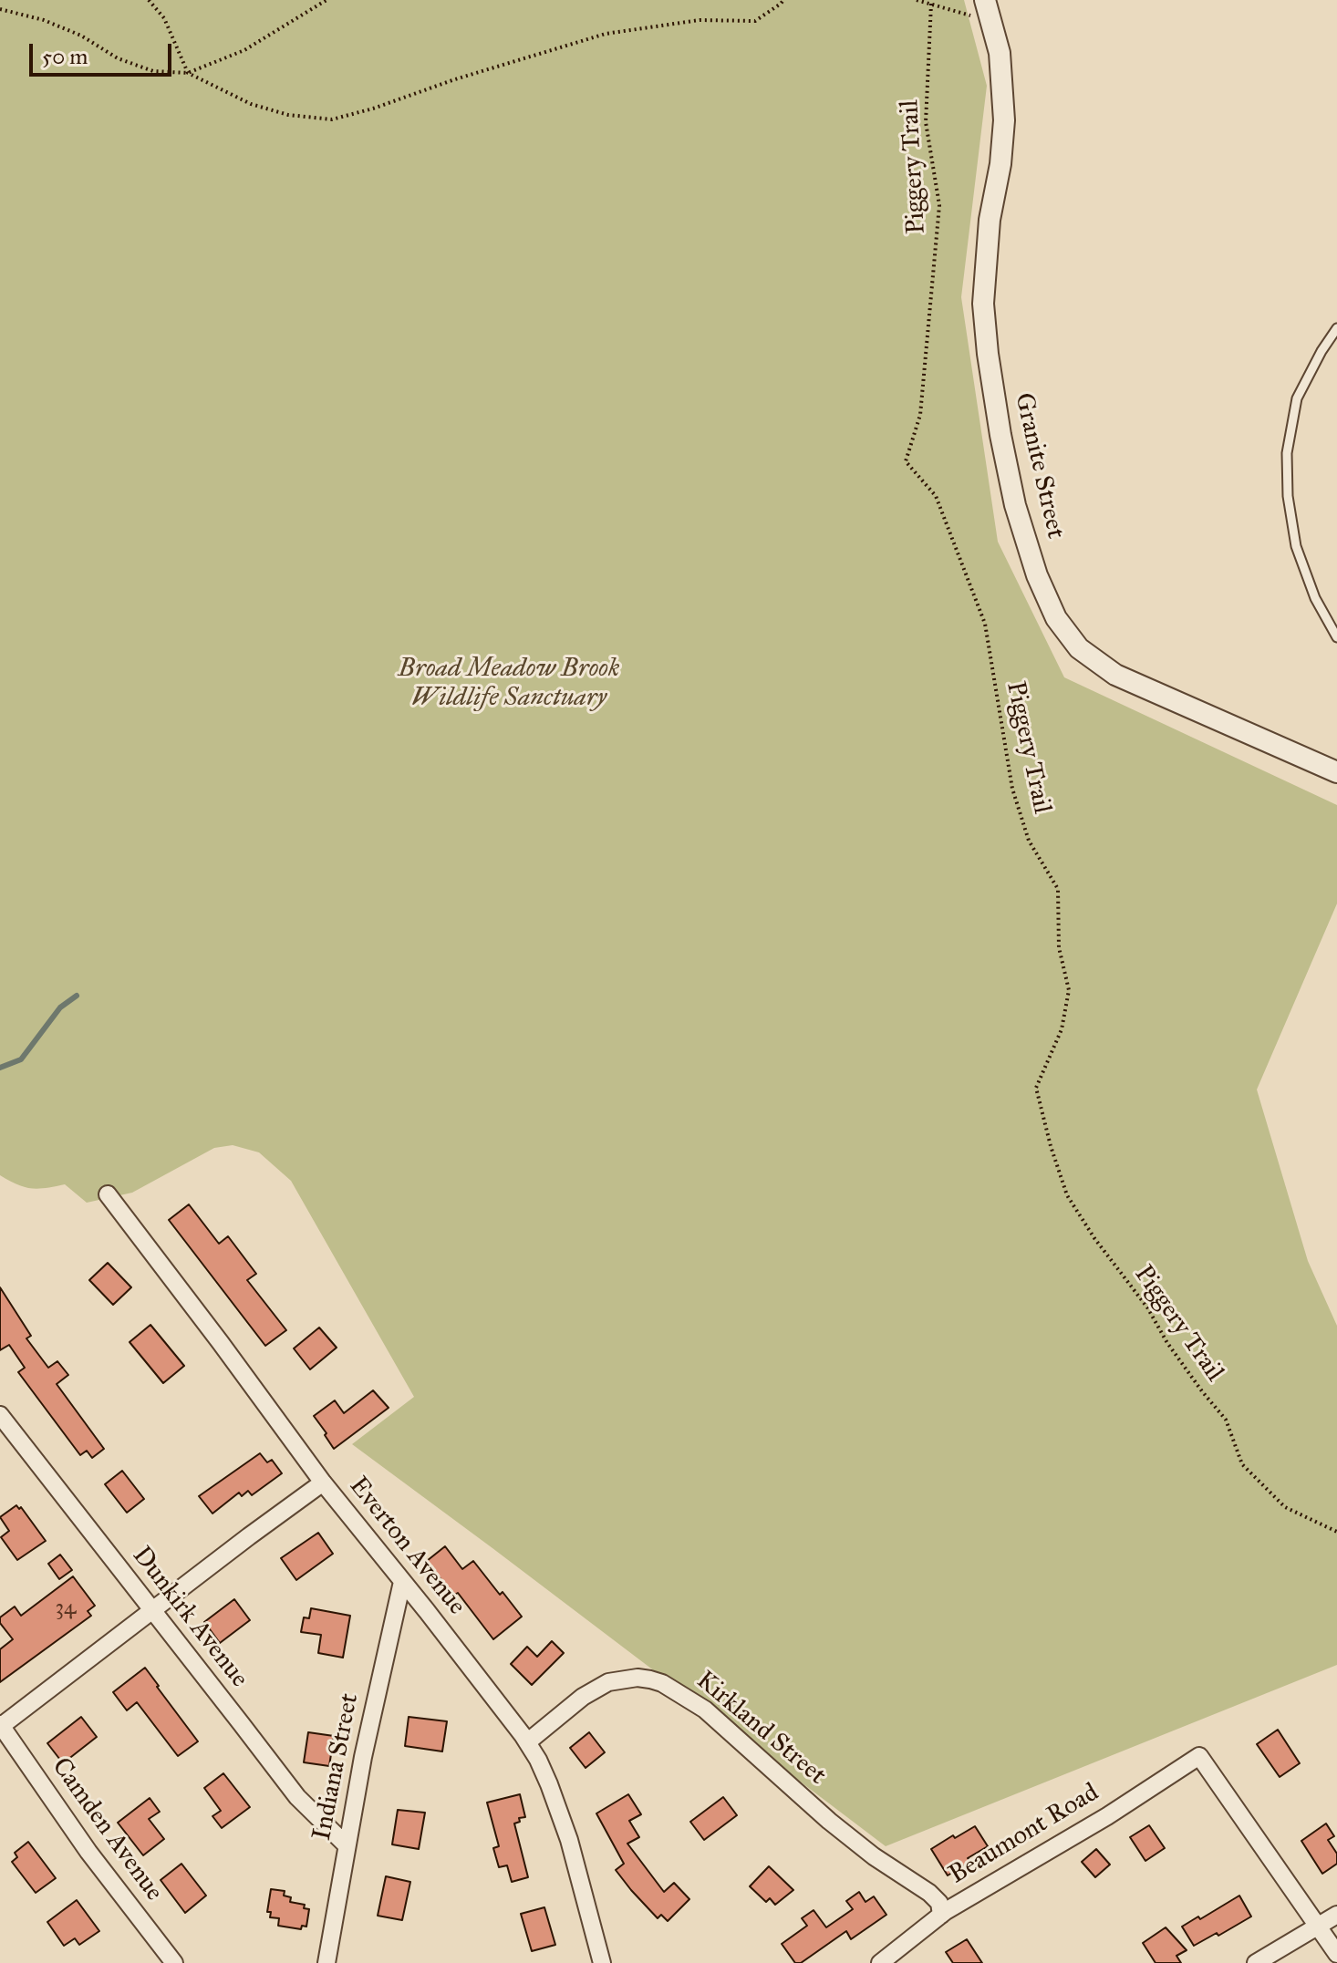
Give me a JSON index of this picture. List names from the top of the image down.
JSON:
{
  "streets": {
    "street": [
      "Granite Street",
      "Everton Avenue",
      "Dunkirk Avenue",
      "Kirkland Street",
      "Indiana Street",
      "Camden Avenue",
      "Beaumont Road"
    ],
    "path": ["Piggery Trail"]
  },
  "crossings": [
    ["Everton Avenue", "Kirkland Street"],
    ["Everton Avenue", "Indiana Street"],
    ["Dunkirk Avenue", "Indiana Street"],
    ["Kirkland Street", "Beaumont Road"]
  ],
  "parks": ["Broad Meadow Brook Wildlife Sanctuary"],
  "house_numbers": ["34"],
  "scale_bar": "50 m"
}
